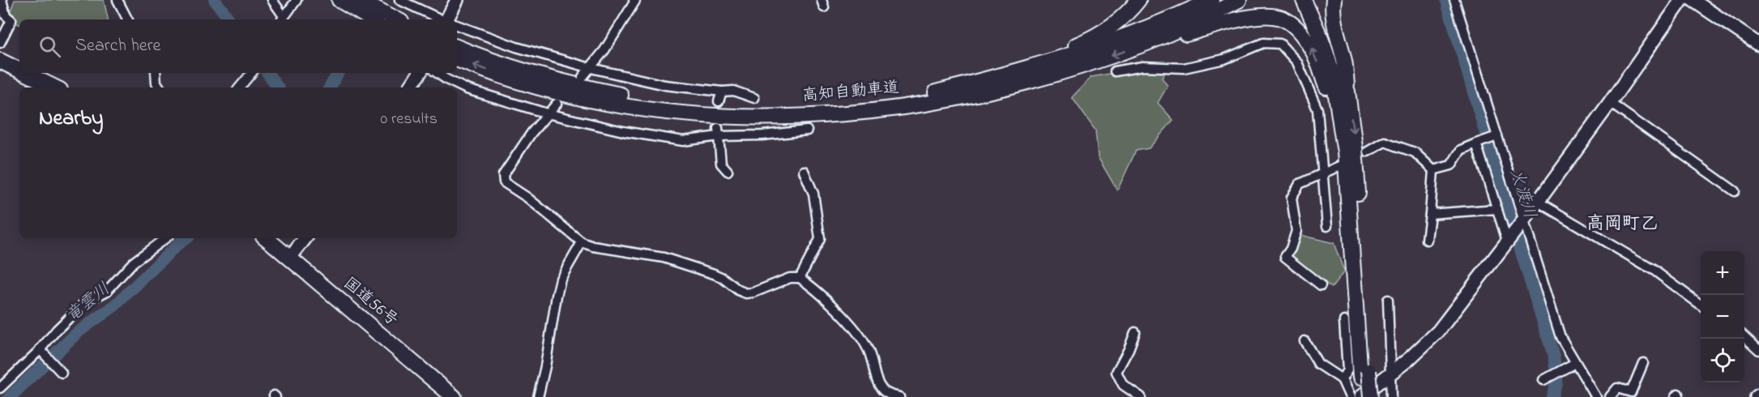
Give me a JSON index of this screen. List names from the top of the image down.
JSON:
{
  "streets": {
    "highway": ["高知自動車道", "国道56号"]
  },
  "districts": ["高岡町乙"],
  "water": ["火渡川", "竜雲川"],
  "page": {
    "search": "Search here",
    "heading": ["Nearby", "0 results"],
    "map_buttons": ["+", "−"]
  }
}
